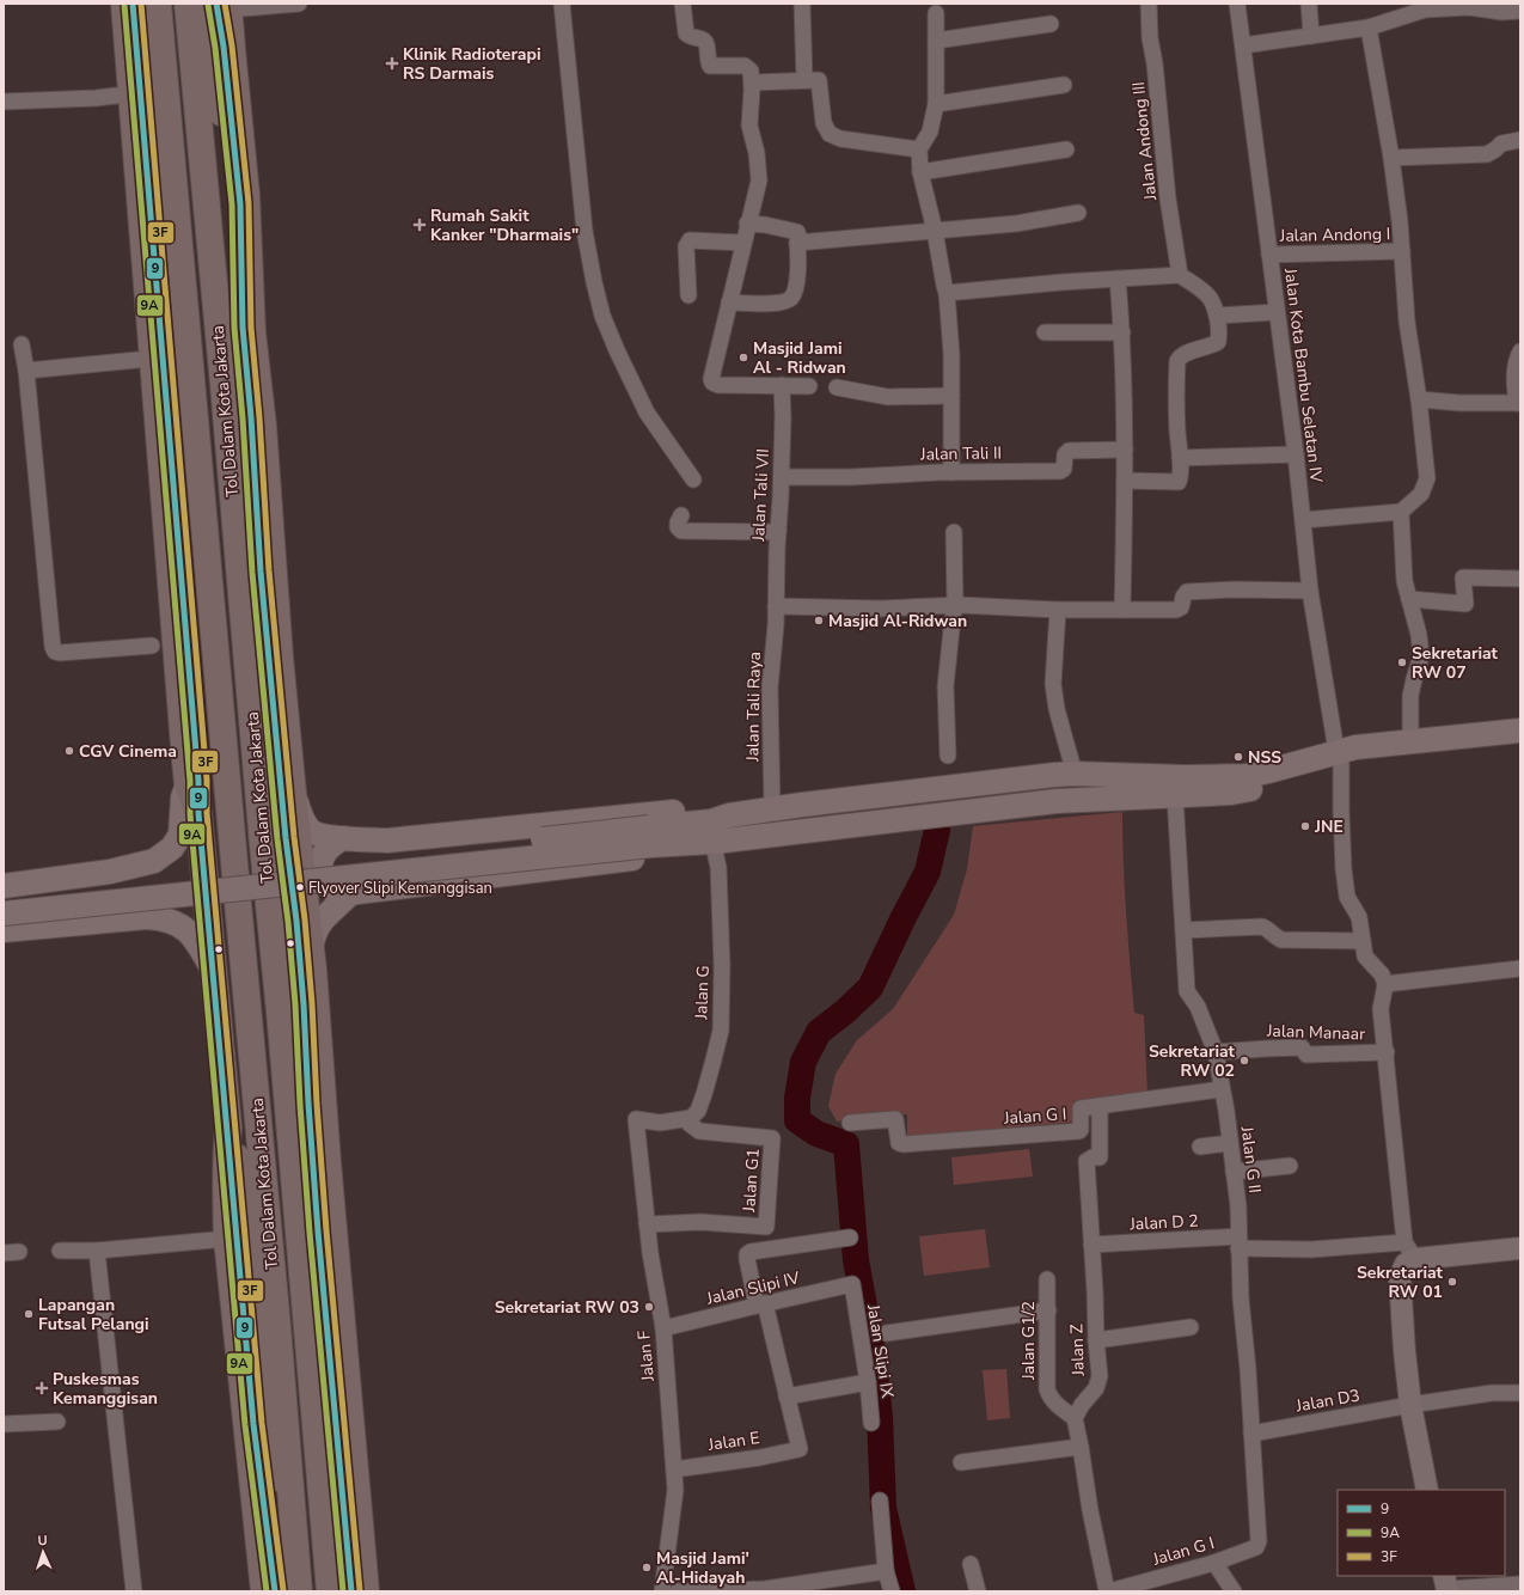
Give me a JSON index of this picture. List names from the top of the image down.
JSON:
{
  "streets": {
    "highway": ["Tol Dalam Kota Jakarta"],
    "street": [
      "Jalan Andong III",
      "Jalan Andong I",
      "Jalan Kota Bambu Selatan IV",
      "Jalan Tali II",
      "Jalan Tali VII",
      "Jalan Tali Raya",
      "Jalan G",
      "Jalan Manaar",
      "Jalan G I",
      "Jalan G II",
      "Jalan G1",
      "Jalan D 2",
      "Jalan Slipi IV",
      "Jalan G1/2",
      "Jalan Z",
      "Jalan Slipi IX",
      "Jalan F",
      "Jalan D3",
      "Jalan E"
    ]
  },
  "crossings": [
    ["Jalan Andong I", "Jalan Kota Bambu Selatan IV"],
    ["Jalan Tali II", "Jalan Tali VII"],
    ["Jalan Tali VII", "Jalan Tali Raya"],
    ["Jalan G", "Jalan G1"],
    ["Jalan G", "Jalan F"],
    ["Jalan Manaar", "Jalan G II"],
    ["Jalan G I", "Jalan G II"],
    ["Jalan G I", "Jalan Z"],
    ["Jalan G II", "Jalan D 2"],
    ["Jalan G II", "Jalan D3"],
    ["Jalan G1", "Jalan F"],
    ["Jalan D 2", "Jalan Z"],
    ["Jalan Slipi IV", "Jalan Slipi IX"],
    ["Jalan Slipi IV", "Jalan F"],
    ["Jalan G1/2", "Jalan Z"],
    ["Jalan F", "Jalan E"]
  ],
  "places": {
    "health": ["Klinik Radioterapi RS Darmais", "Rumah Sakit Kanker \"Dharmais\"", "Puskesmas Kemanggisan"],
    "other": [
      "Masjid Jami Al - Ridwan",
      "Masjid Al-Ridwan",
      "Sekretariat RW 07",
      "CGV Cinema",
      "NSS",
      "JNE",
      "Flyover Slipi Kemanggisan",
      "Sekretariat RW 02",
      "Sekretariat RW 01",
      "Sekretariat RW 03",
      "Lapangan Futsal Pelangi",
      "Masjid Jami' Al-Hidayah"
    ]
  },
  "lines": ["transit line 9", "transit line 3F", "transit line 9A"],
  "legend": ["9", "9A", "3F"],
  "north": "top"
}
